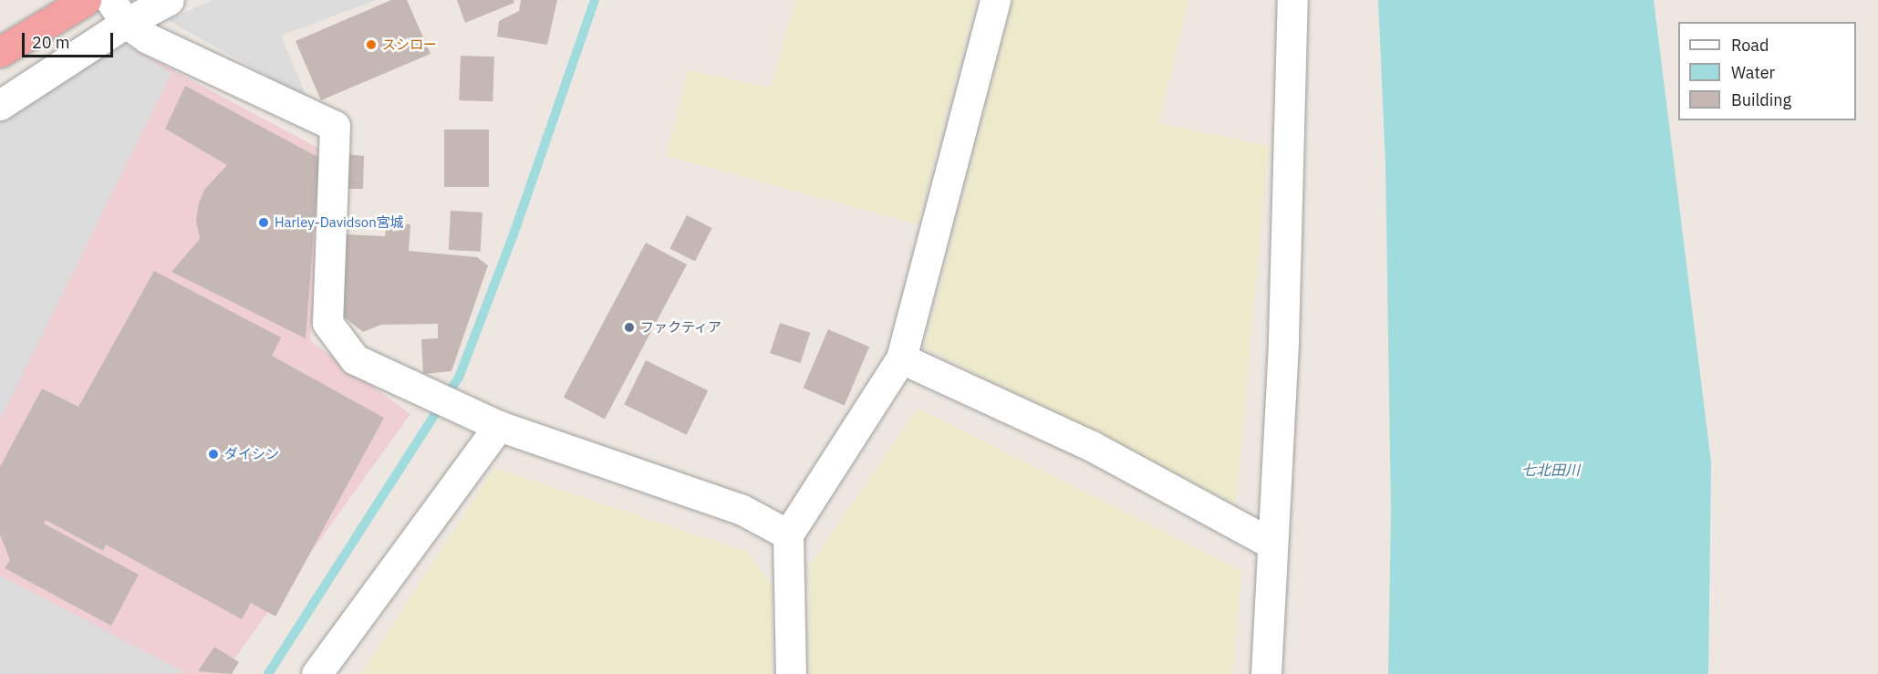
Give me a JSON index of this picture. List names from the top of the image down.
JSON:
{
  "water": ["七北田川"],
  "places": [
    "スシロー",
    "Harley-Davidson宮城",
    "ファクティア",
    "ダイシン"
  ],
  "legend": ["Road", "Water", "Building"],
  "scale_bar": "20 m"
}
